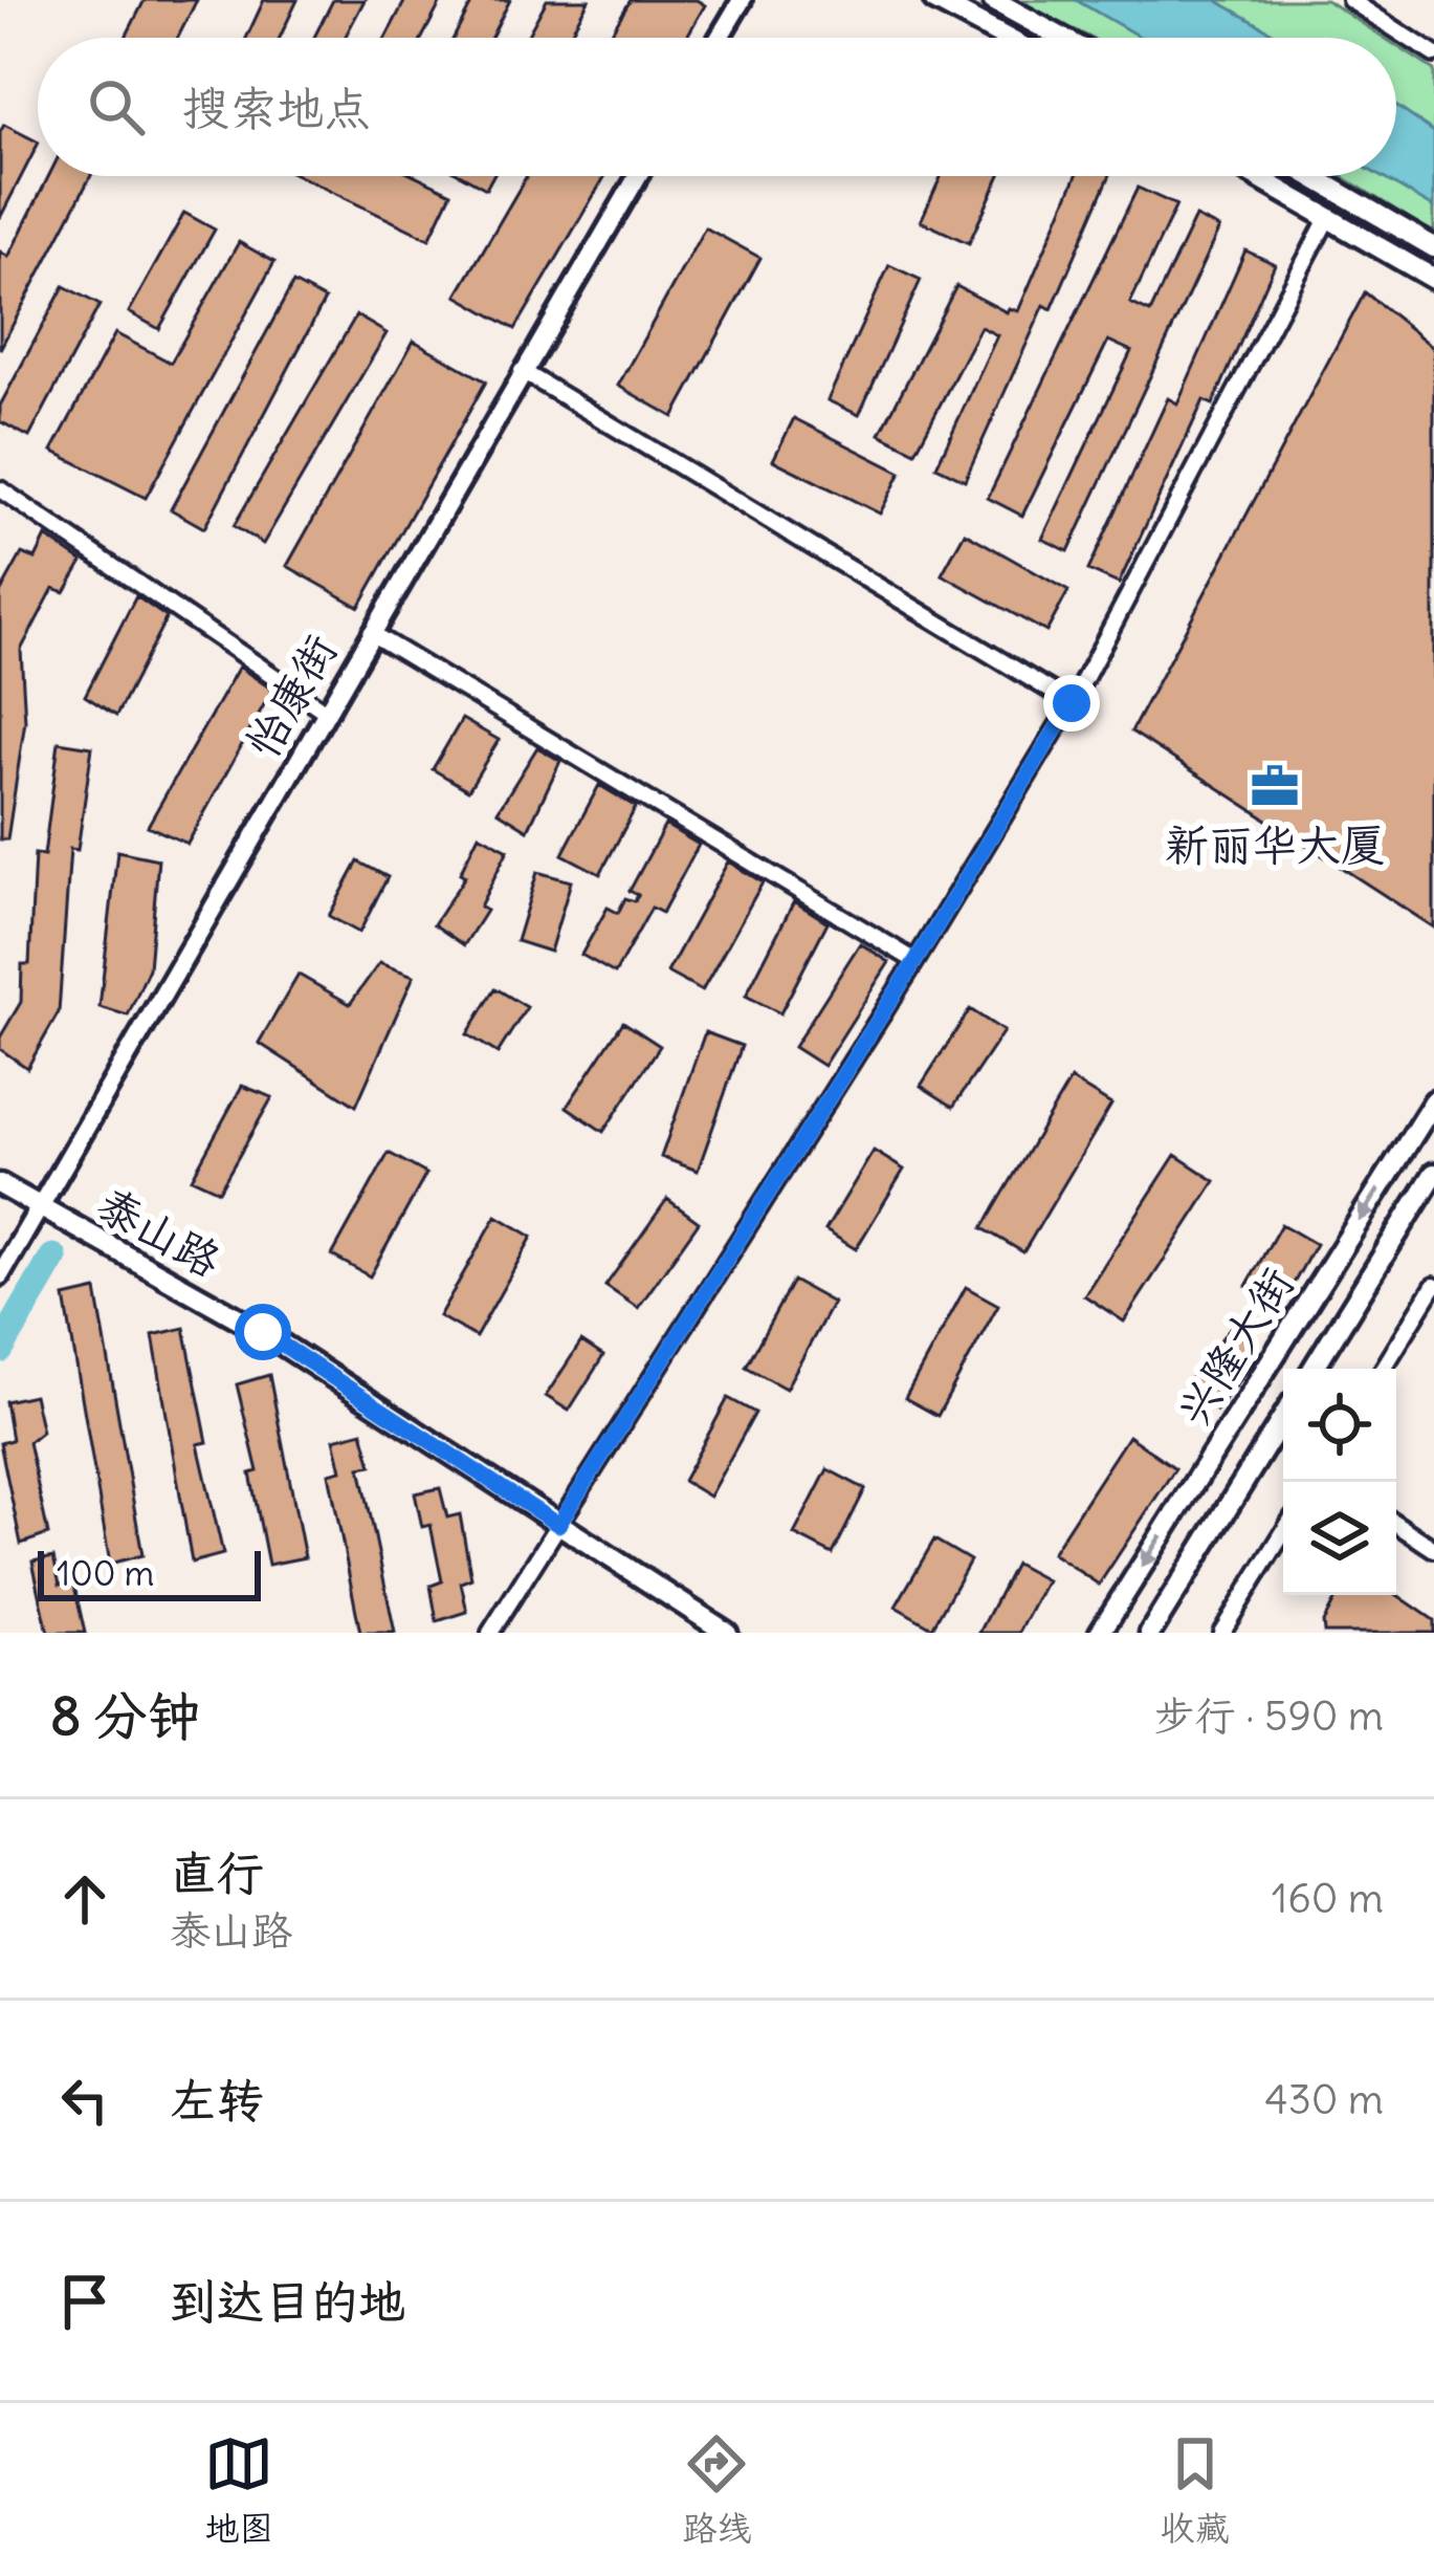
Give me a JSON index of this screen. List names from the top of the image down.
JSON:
{
  "streets": {
    "main road": ["泰山路", "兴隆大街"],
    "street": ["怡康街"]
  },
  "crossings": [
    ["怡康街", "泰山路"]
  ],
  "places": {
    "office": ["新丽华大厦"]
  },
  "scale_bar": "100 m",
  "page": {
    "search": "搜索地点",
    "scale": "100 m",
    "heading": ["8 分钟", "步行 · 590 m"],
    "list": [
      ["直行", "泰山路", "160 m"],
      ["左转", "430 m"],
      "到达目的地"
    ],
    "nav": ["地图", "路线", "收藏"]
  }
}
